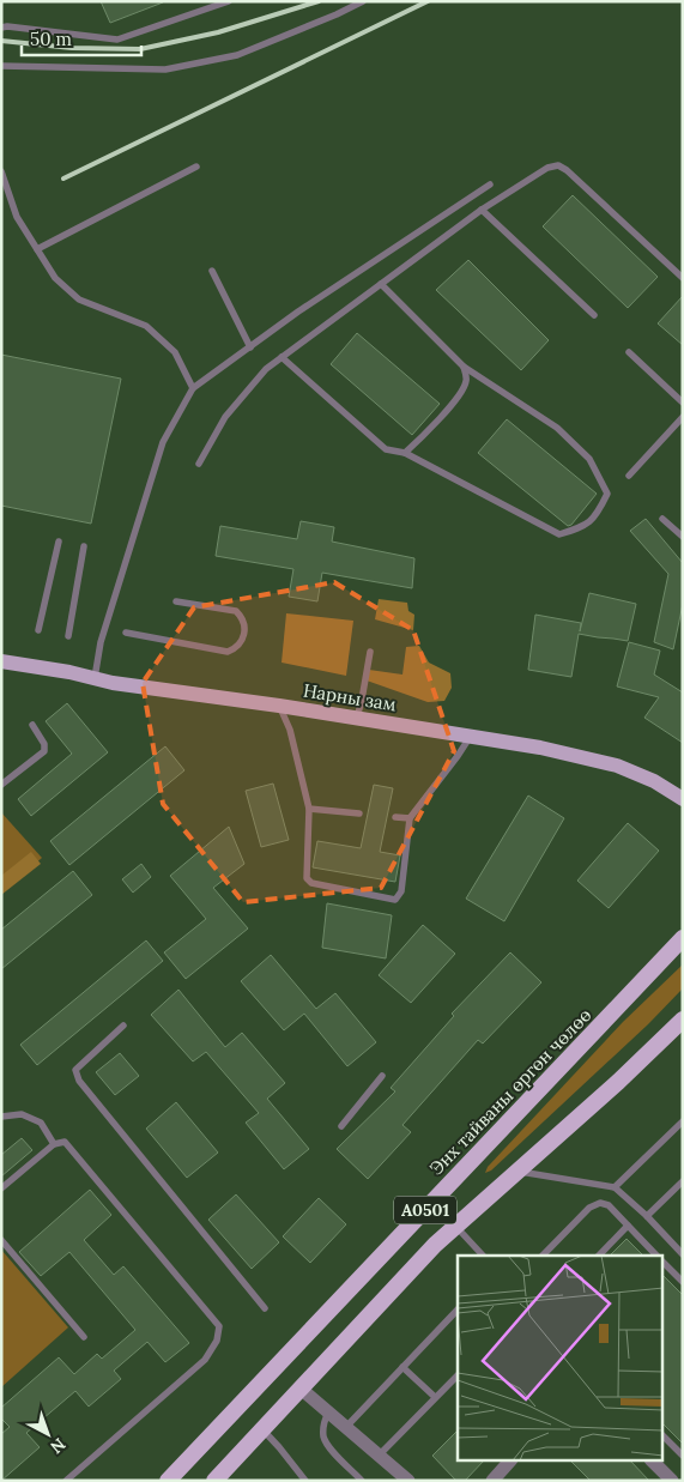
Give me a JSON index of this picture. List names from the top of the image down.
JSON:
{
  "streets": {
    "highway": ["Энх тайваны өргөн чөлөө", "A0501"],
    "main road": ["Нарны зам"]
  },
  "scale_bar": "50 m",
  "north": "bottom right"
}
